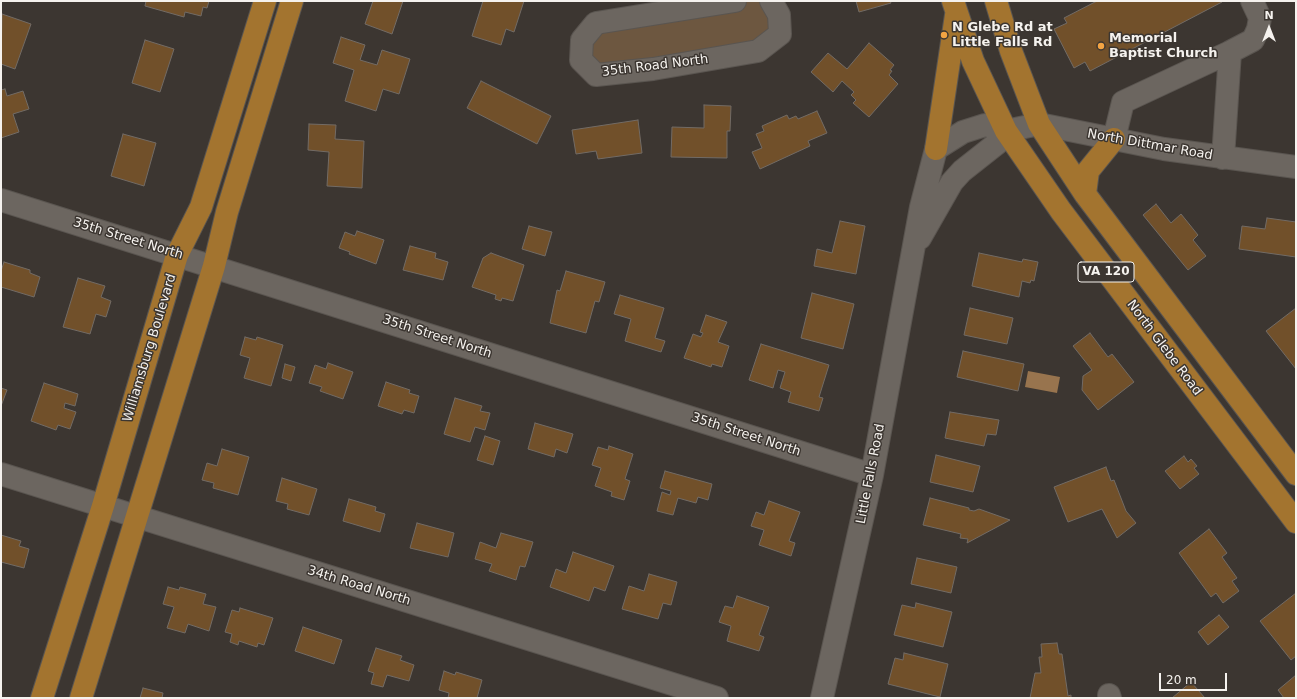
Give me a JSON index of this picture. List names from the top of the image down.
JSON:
{
  "streets": {
    "main road": ["VA 120", "Williamsburg Boulevard", "North Glebe Road"],
    "street": [
      "35th Road North",
      "North Dittmar Road",
      "35th Street North",
      "Little Falls Road",
      "34th Road North"
    ]
  },
  "crossings": [
    ["North Dittmar Road", "VA 120"],
    ["North Dittmar Road", "North Glebe Road"],
    ["North Dittmar Road", "Little Falls Road"],
    ["35th Street North", "Williamsburg Boulevard"],
    ["35th Street North", "Little Falls Road"],
    ["Williamsburg Boulevard", "34th Road North"],
    ["North Glebe Road", "Little Falls Road"]
  ],
  "places": ["N Glebe Rd at Little Falls Rd", "Memorial Baptist Church"],
  "scale_bar": "20 m",
  "north": "top"
}
